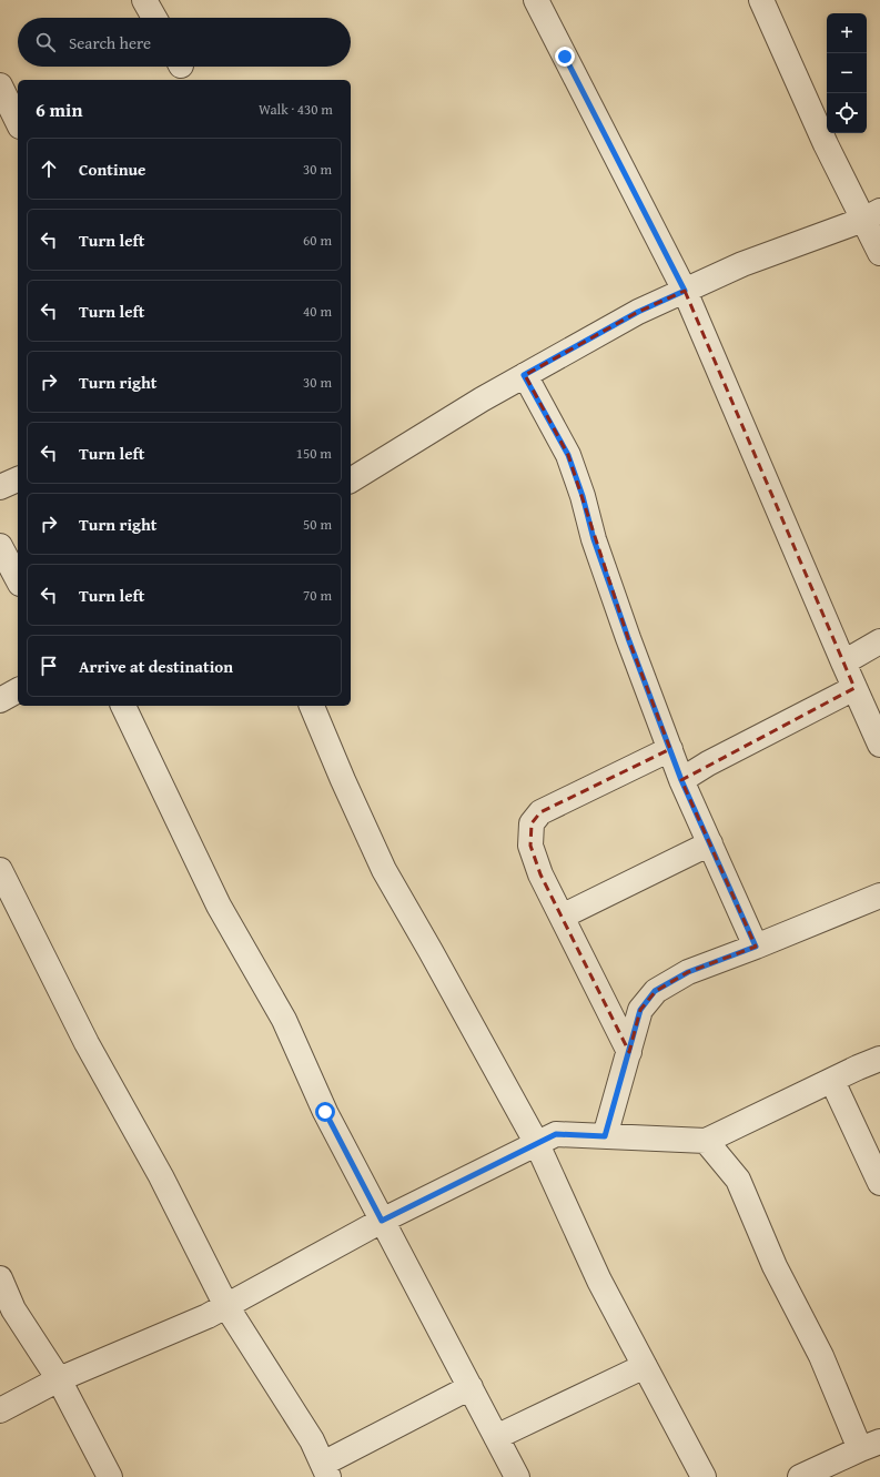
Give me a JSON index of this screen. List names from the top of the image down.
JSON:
{
  "page": {
    "map_buttons": ["+", "−"],
    "search": "Search here",
    "heading": ["6 min", "Walk · 430 m"],
    "list": [
      ["Continue", "30 m"],
      ["Turn left", "60 m"],
      ["Turn left", "40 m"],
      ["Turn right", "30 m"],
      ["Turn left", "150 m"],
      ["Turn right", "50 m"],
      ["Turn left", "70 m"],
      "Arrive at destination"
    ]
  }
}
